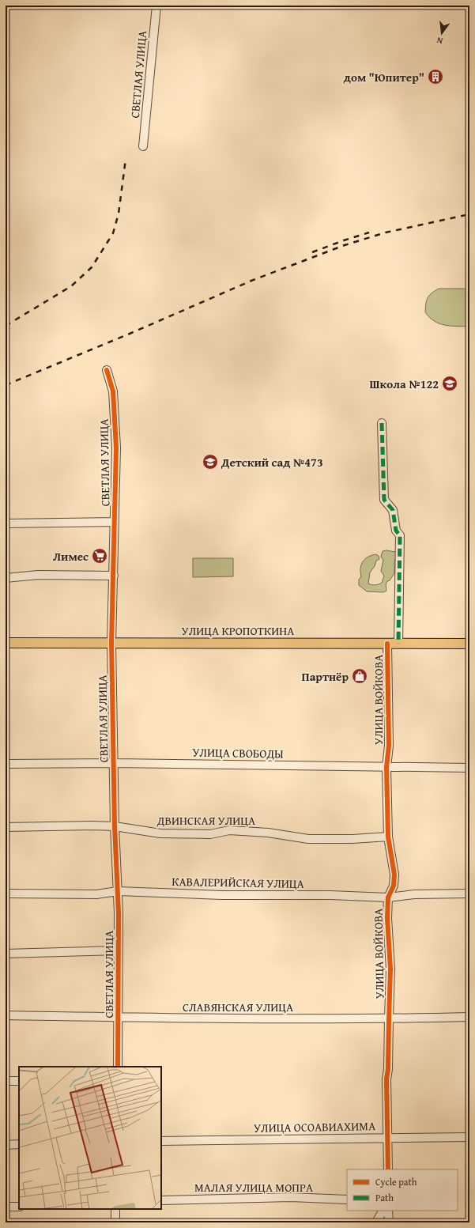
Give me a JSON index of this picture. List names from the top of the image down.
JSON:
{
  "streets": {
    "main road": ["УЛИЦА КРОПОТКИНА"],
    "street": [
      "СВЕТЛАЯ УЛИЦА",
      "УЛИЦА ВОЙКОВА",
      "УЛИЦА СВОБОДЫ",
      "ДВИНСКАЯ УЛИЦА",
      "КАВАЛЕРИЙСКАЯ УЛИЦА",
      "СЛАВЯНСКАЯ УЛИЦА",
      "УЛИЦА ОСОАВИАХИМА",
      "МАЛАЯ УЛИЦА МОПРА"
    ]
  },
  "crossings": [
    ["СВЕТЛАЯ УЛИЦА", "УЛИЦА КРОПОТКИНА"],
    ["СВЕТЛАЯ УЛИЦА", "УЛИЦА СВОБОДЫ"],
    ["СВЕТЛАЯ УЛИЦА", "ДВИНСКАЯ УЛИЦА"],
    ["СВЕТЛАЯ УЛИЦА", "КАВАЛЕРИЙСКАЯ УЛИЦА"],
    ["СВЕТЛАЯ УЛИЦА", "СЛАВЯНСКАЯ УЛИЦА"],
    ["УЛИЦА КРОПОТКИНА", "УЛИЦА ВОЙКОВА"],
    ["УЛИЦА ВОЙКОВА", "УЛИЦА СВОБОДЫ"],
    ["УЛИЦА ВОЙКОВА", "ДВИНСКАЯ УЛИЦА"],
    ["УЛИЦА ВОЙКОВА", "КАВАЛЕРИЙСКАЯ УЛИЦА"],
    ["УЛИЦА ВОЙКОВА", "СЛАВЯНСКАЯ УЛИЦА"],
    ["УЛИЦА ВОЙКОВА", "УЛИЦА ОСОАВИАХИМА"]
  ],
  "places": {
    "building": ["дом \"Юпитер\""],
    "school or university": ["Школа №122", "Детский сад №473"],
    "supermarket": ["Лимес"],
    "shop": ["Партнёр"]
  },
  "legend": ["Cycle path", "Path"],
  "north": "bottom"
}
